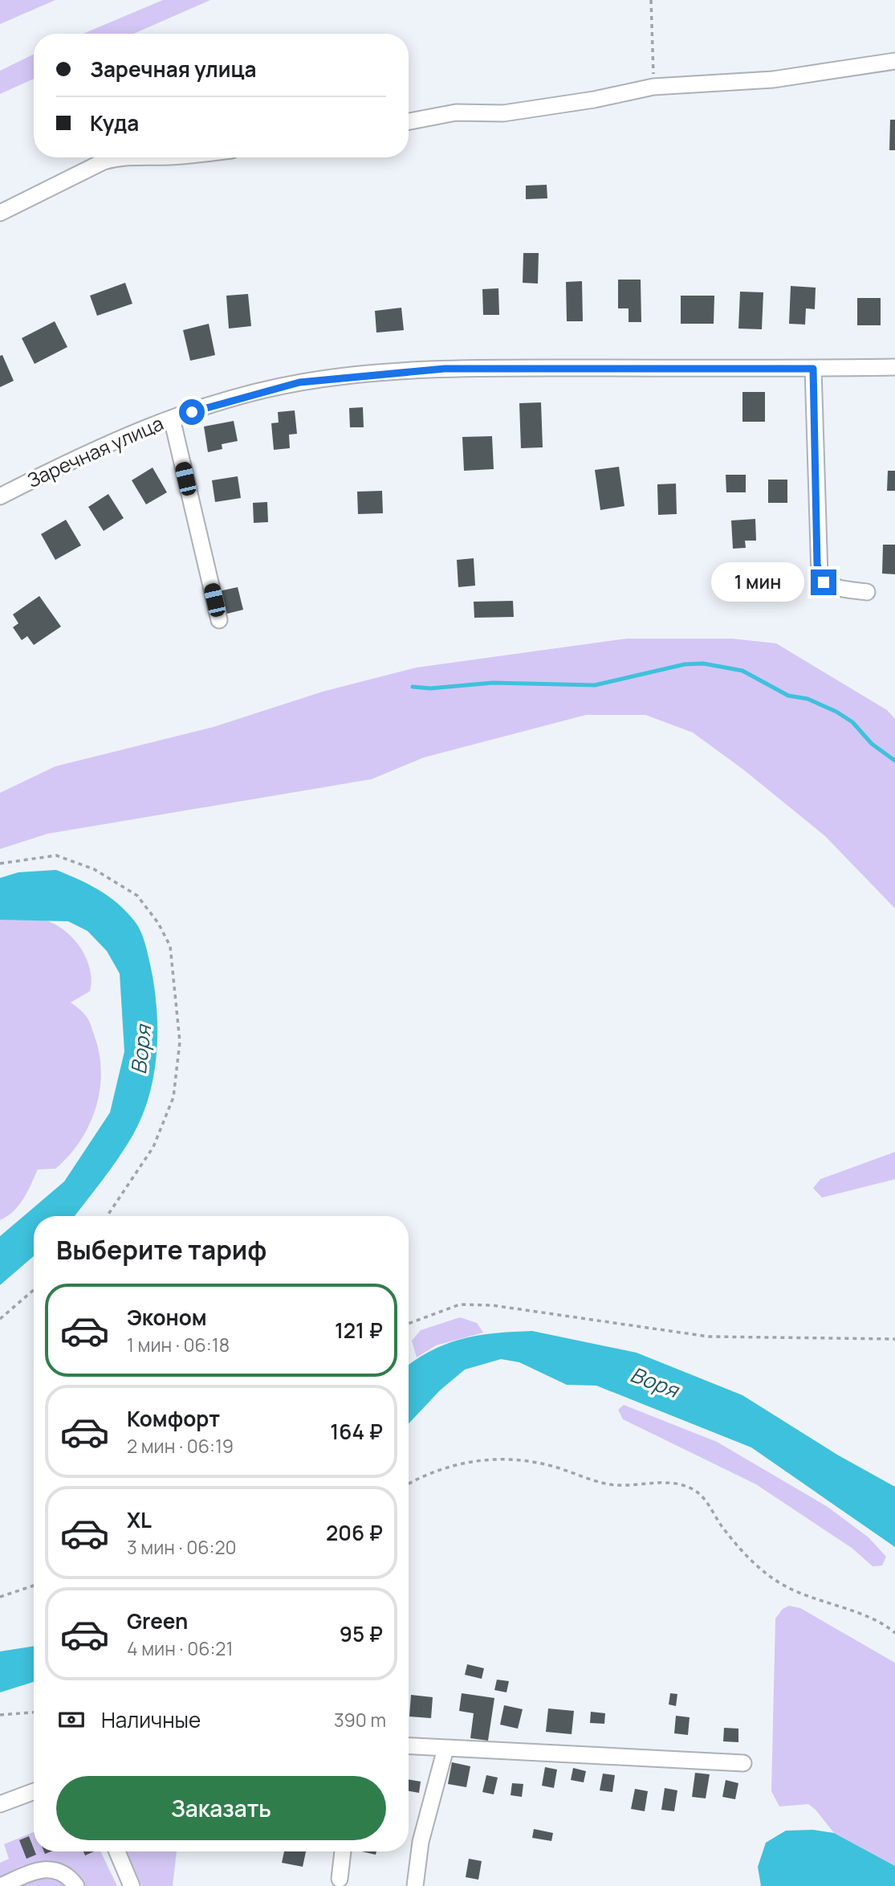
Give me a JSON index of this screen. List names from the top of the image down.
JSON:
{
  "streets": {
    "street": ["Заречная улица"]
  },
  "water": ["Воря"],
  "page": {
    "banner": ["Заречная улица", "Куда"],
    "bubble": "1 мин",
    "heading": "Выберите тариф",
    "list": [
      {
        "name": "Эконом",
        "note": "1 мин · 06:18",
        "value": "121 ₽"
      },
      {
        "name": "Комфорт",
        "note": "2 мин · 06:19",
        "value": "164 ₽"
      },
      {
        "name": "XL",
        "note": "3 мин · 06:20",
        "value": "206 ₽"
      },
      {
        "name": "Green",
        "note": "4 мин · 06:21",
        "value": "95 ₽"
      }
    ],
    "pay": ["Наличные", "390 m"],
    "buttons": "Заказать"
  }
}
